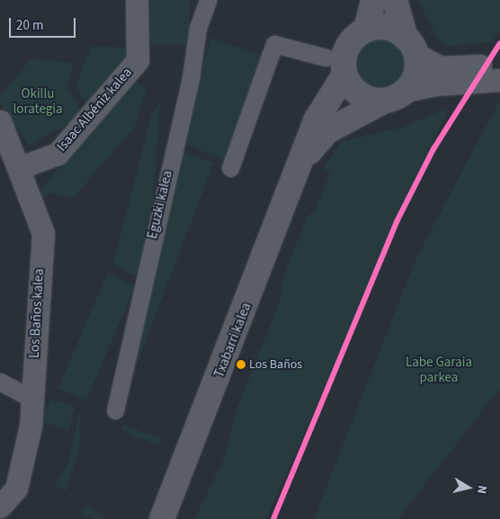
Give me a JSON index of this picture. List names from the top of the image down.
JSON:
{
  "streets": {
    "street": [
      "Isaac Albéniz kalea",
      "Eguzki kalea",
      "Los Baños kalea",
      "Txabarri kalea"
    ]
  },
  "crossings": [
    ["Isaac Albéniz kalea", "Los Baños kalea"]
  ],
  "parks": ["Okillu lorategia", "Labe Garaia parkea"],
  "places": ["Los Baños"],
  "scale_bar": "20 m",
  "north": "right"
}
